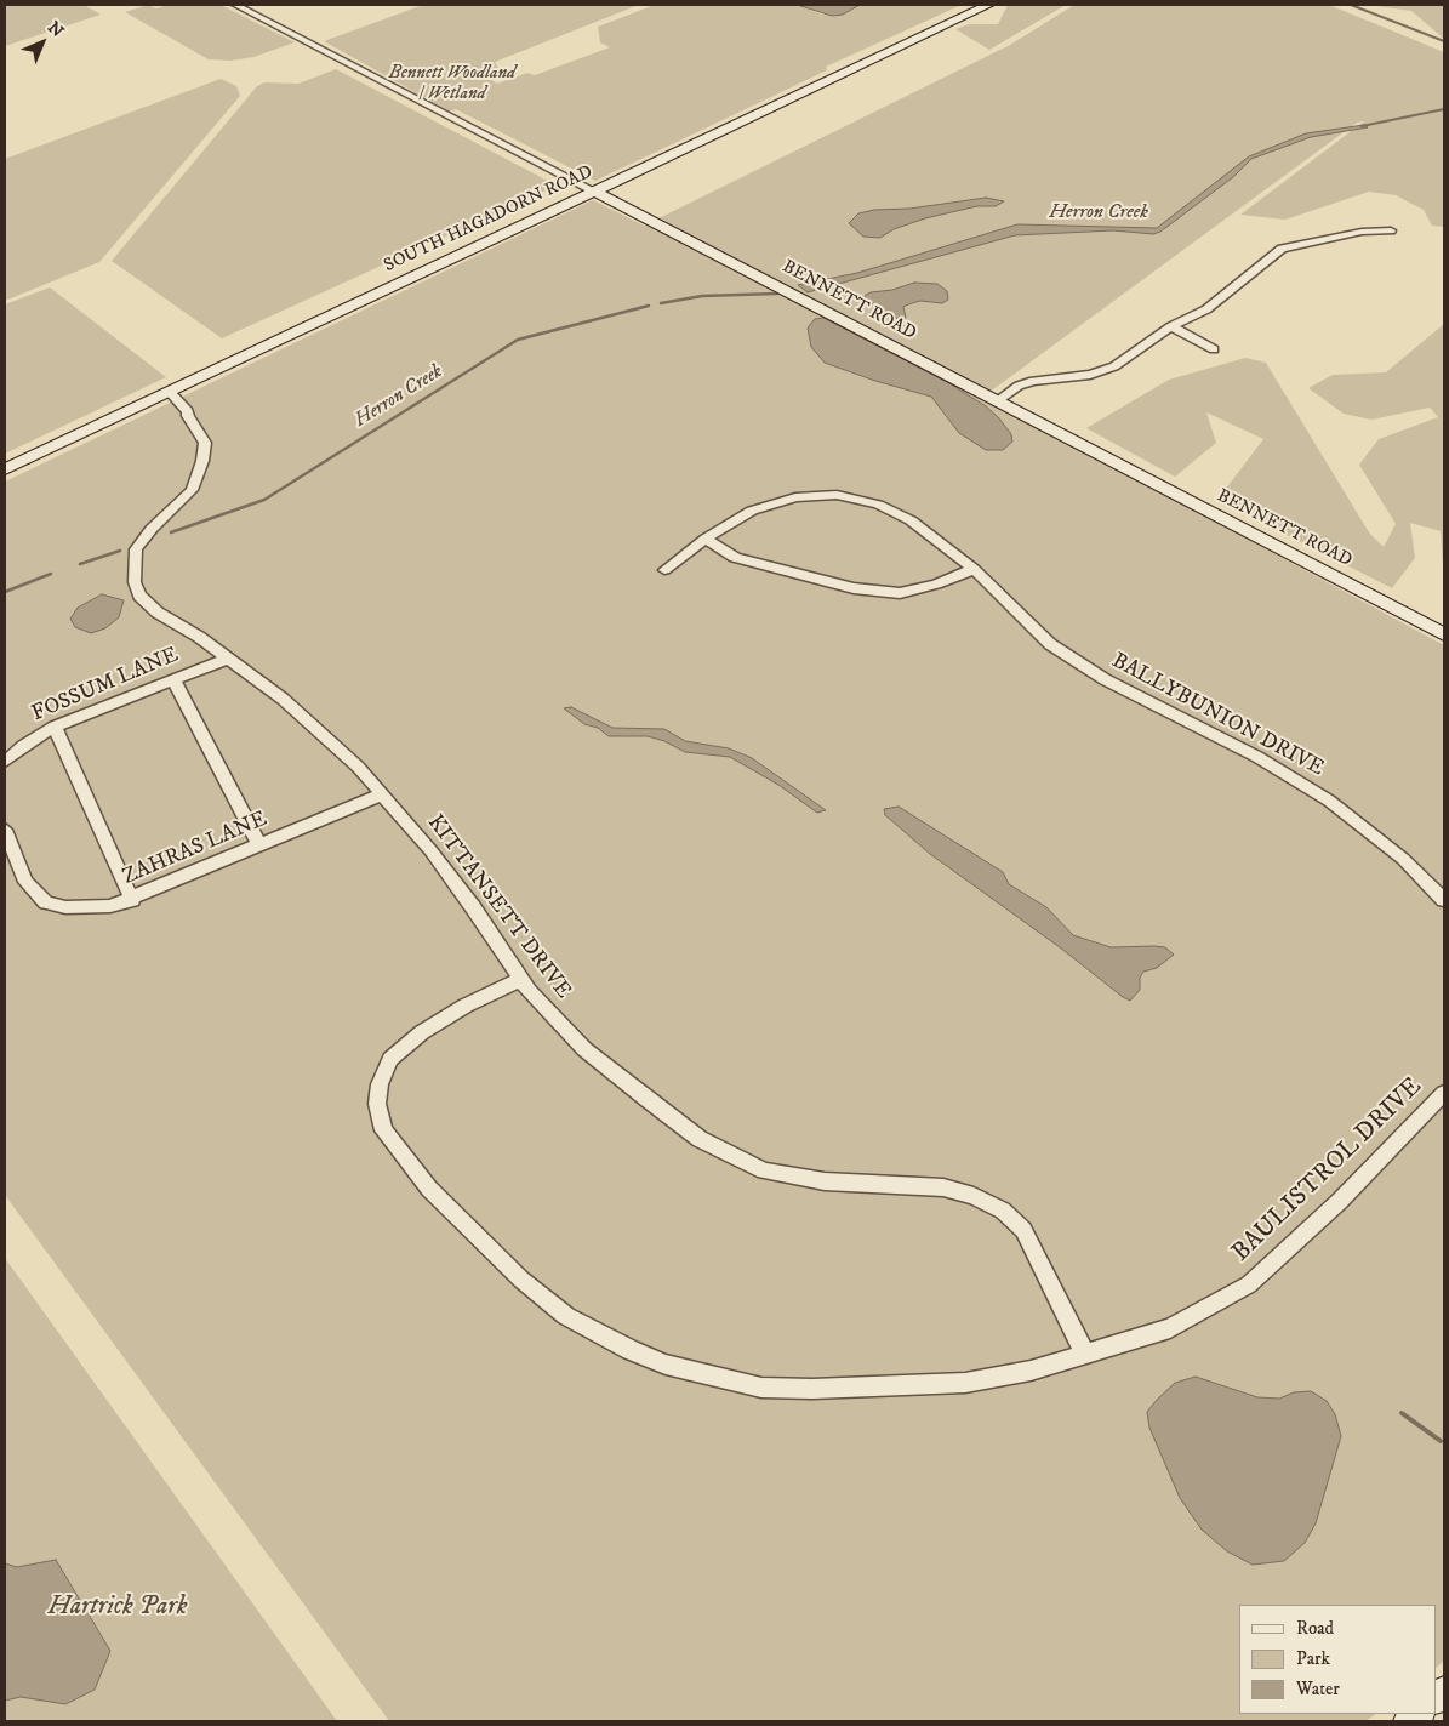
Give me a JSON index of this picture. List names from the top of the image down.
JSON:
{
  "streets": {
    "street": [
      "SOUTH HAGADORN ROAD",
      "BENNETT ROAD",
      "FOSSUM LANE",
      "BALLYBUNION DRIVE",
      "ZAHRAS LANE",
      "KITTANSETT DRIVE",
      "BAULISTROL DRIVE"
    ]
  },
  "crossings": [
    ["SOUTH HAGADORN ROAD", "BENNETT ROAD"],
    ["SOUTH HAGADORN ROAD", "KITTANSETT DRIVE"],
    ["FOSSUM LANE", "KITTANSETT DRIVE"],
    ["ZAHRAS LANE", "KITTANSETT DRIVE"],
    ["KITTANSETT DRIVE", "BAULISTROL DRIVE"]
  ],
  "water": ["Herron Creek"],
  "parks": ["Bennett Woodland / Wetland", "Hartrick Park"],
  "legend": ["Road", "Park", "Water"],
  "north": "top right"
}
